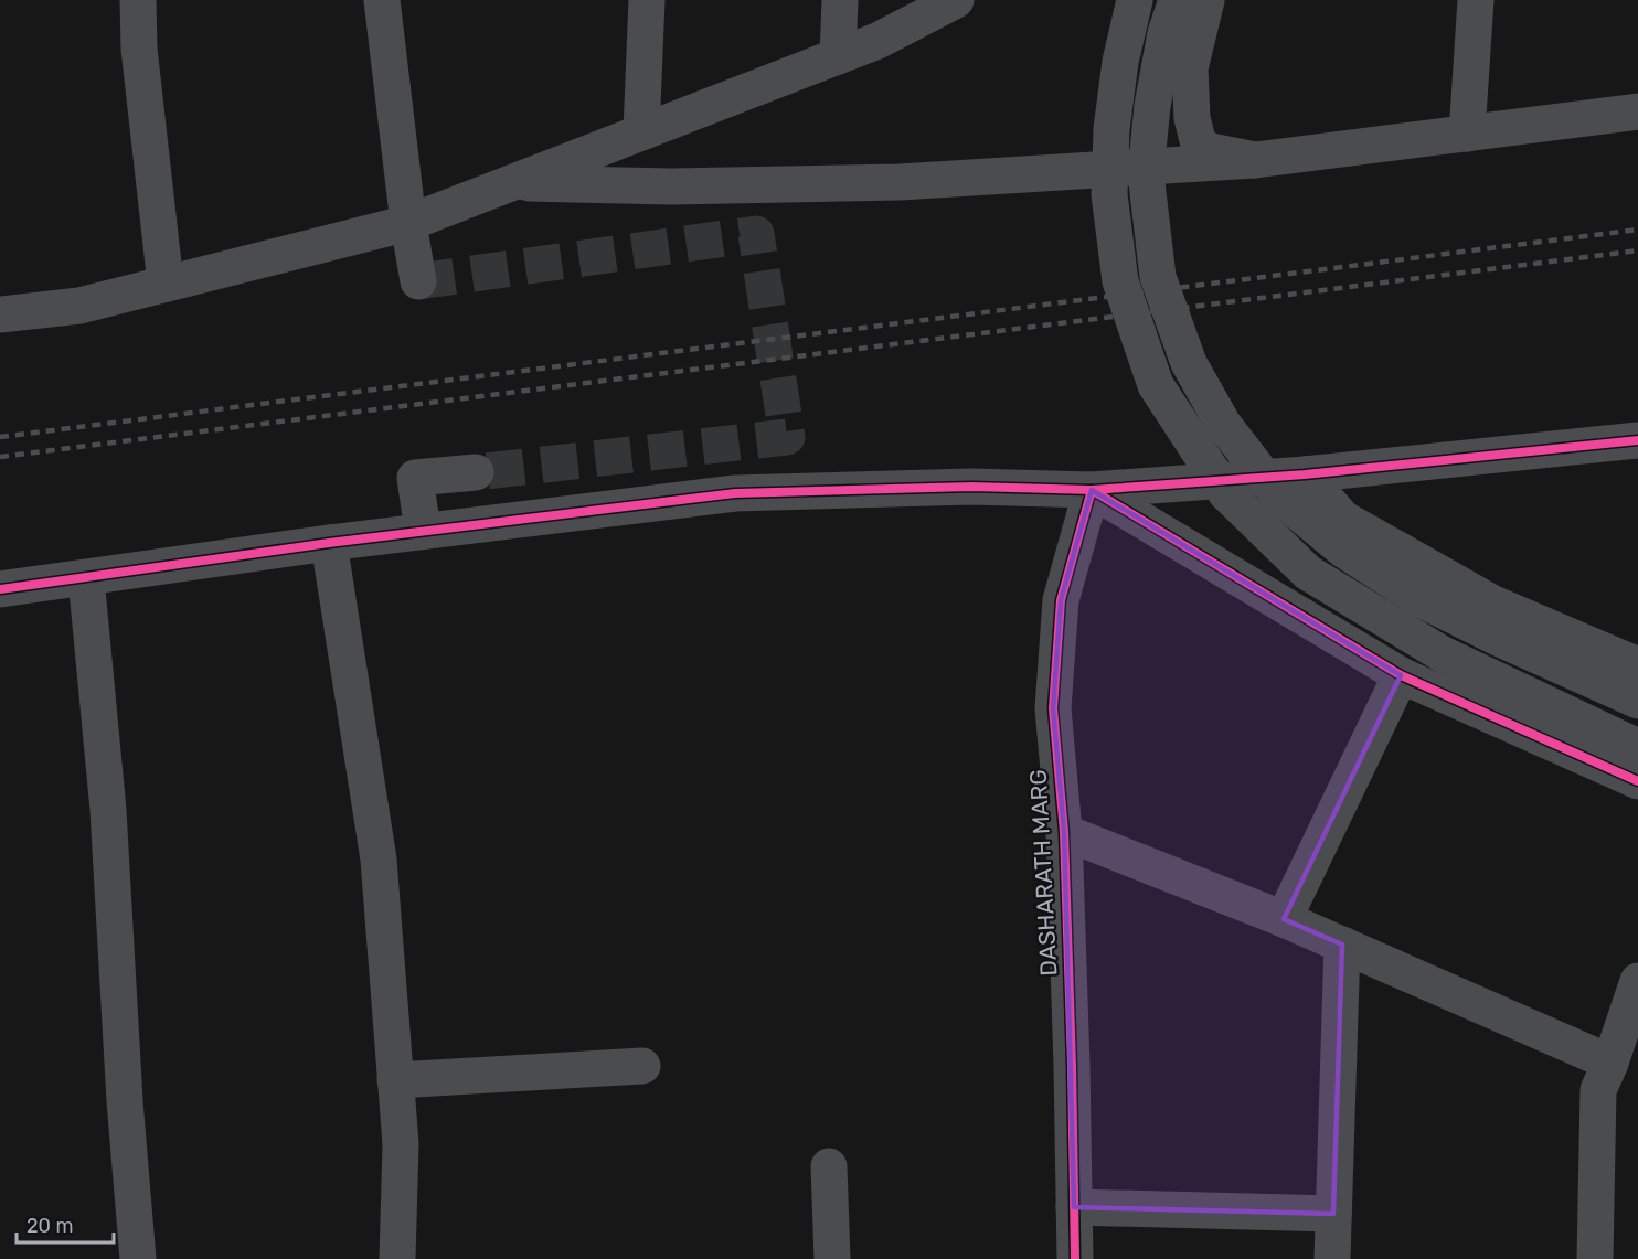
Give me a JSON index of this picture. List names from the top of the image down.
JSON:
{
  "streets": {
    "street": ["DASHARATH MARG"]
  },
  "scale_bar": "20 m"
}
